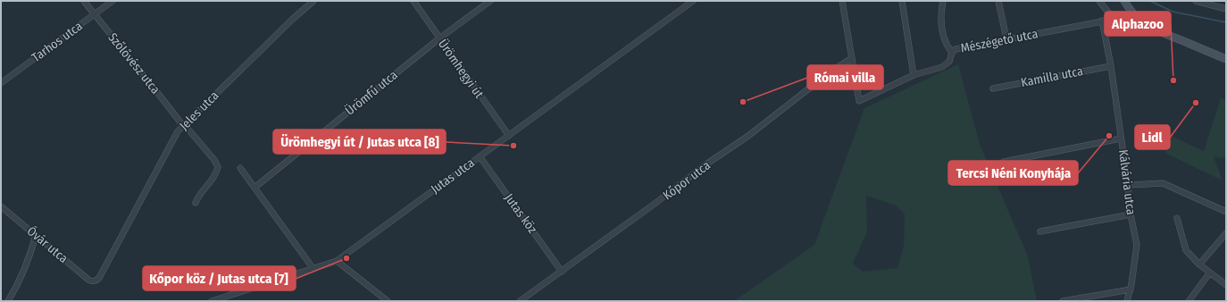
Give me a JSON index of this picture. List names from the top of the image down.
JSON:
{
  "streets": {
    "street": [
      "Mészégető utca",
      "Tarhos utca",
      "Szőlővész utca",
      "Ürömhegyi út",
      "Kamilla utca",
      "Ürömfű utca",
      "Jeles utca",
      "Jutas utca",
      "Kőpor utca",
      "Kálvária utca",
      "Jutas köz",
      "Óvár utca"
    ]
  },
  "crossings": [
    ["Mészégető utca", "Kőpor utca"],
    ["Mészégető utca", "Kálvária utca"],
    ["Tarhos utca", "Szőlővész utca"],
    ["Szőlővész utca", "Jeles utca"],
    ["Ürömhegyi út", "Ürömfű utca"],
    ["Ürömhegyi út", "Jutas utca"],
    ["Kamilla utca", "Kálvária utca"],
    ["Jeles utca", "Óvár utca"],
    ["Jutas utca", "Jutas köz"],
    ["Kőpor utca", "Jutas köz"]
  ],
  "places": [
    "Alphazoo",
    "Római villa",
    "Lidl",
    "Tercsi Néni Konyhája",
    "Ürömhegyi út / Jutas utca [8]",
    "Kőpor köz / Jutas utca [7]"
  ]
}
